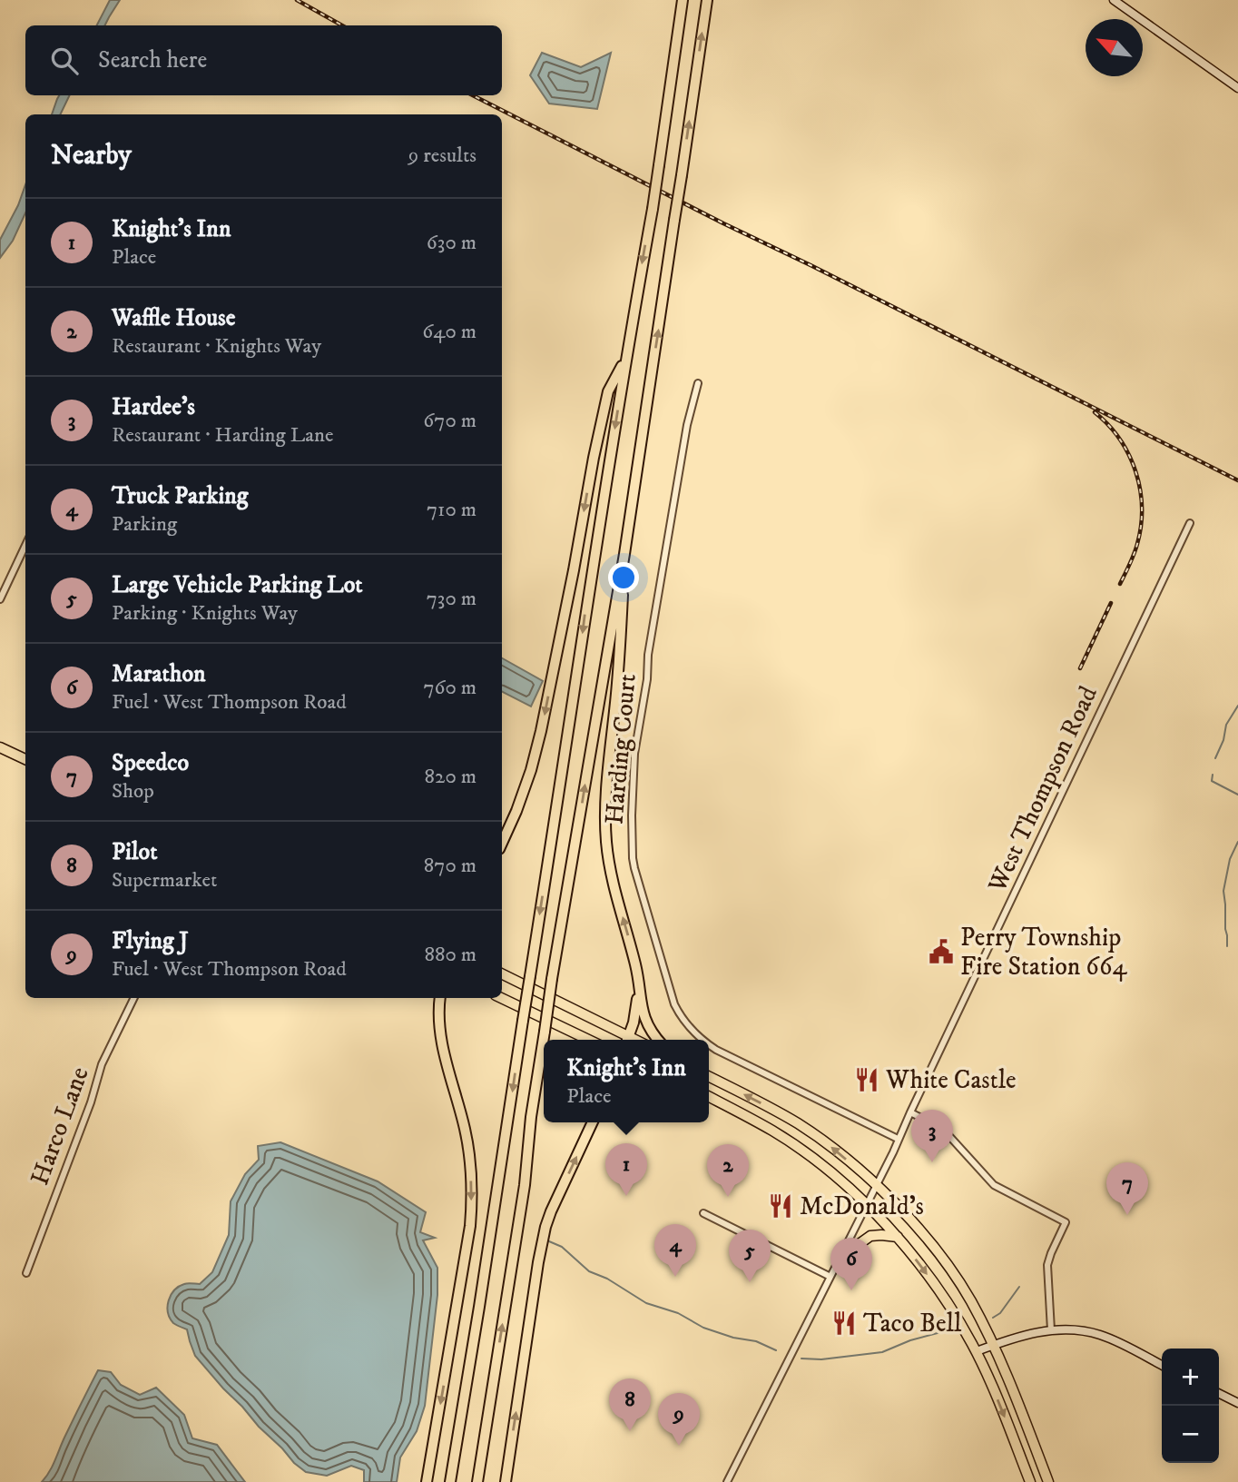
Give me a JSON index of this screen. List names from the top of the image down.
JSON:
{
  "streets": {
    "street": ["Harding Court", "West Thompson Road", "Harco Lane"]
  },
  "crossings": [
    ["Harding Court", "West Thompson Road"]
  ],
  "places": {
    "public building": ["Perry Township Fire Station 664"],
    "restaurant": ["White Castle", "McDonald's", "Taco Bell"]
  },
  "north": "top left",
  "page": {
    "search": "Search here",
    "heading": ["Nearby", "9 results"],
    "list": [
      {
        "mark": "1",
        "name": "Knight's Inn",
        "note": "Place",
        "value": "630 m"
      },
      {
        "mark": "2",
        "name": "Waffle House",
        "note": "Restaurant · Knights Way",
        "value": "640 m"
      },
      {
        "mark": "3",
        "name": "Hardee's",
        "note": "Restaurant · Harding Lane",
        "value": "670 m"
      },
      {
        "mark": "4",
        "name": "Truck Parking",
        "note": "Parking",
        "value": "710 m"
      },
      {
        "mark": "5",
        "name": "Large Vehicle Parking Lot",
        "note": "Parking · Knights Way",
        "value": "730 m"
      },
      {
        "mark": "6",
        "name": "Marathon",
        "note": "Fuel · West Thompson Road",
        "value": "760 m"
      },
      {
        "mark": "7",
        "name": "Speedco",
        "note": "Shop",
        "value": "820 m"
      },
      {
        "mark": "8",
        "name": "Pilot",
        "note": "Supermarket",
        "value": "870 m"
      },
      {
        "mark": "9",
        "name": "Flying J",
        "note": "Fuel · West Thompson Road",
        "value": "880 m"
      }
    ],
    "popup": ["Knight's Inn", "Place"],
    "pins": [
      "3",
      "1",
      "2",
      "7",
      "4",
      "5",
      "6",
      "8",
      "9"
    ],
    "map_buttons": ["+", "−"]
  }
}
